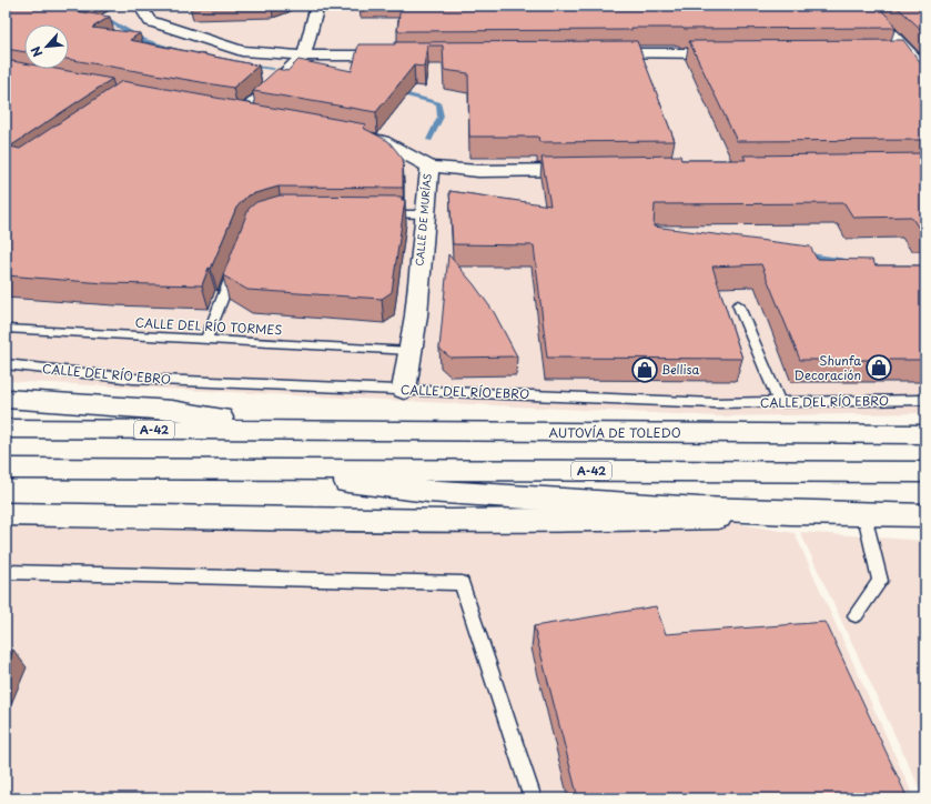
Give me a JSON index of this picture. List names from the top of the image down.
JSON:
{
  "streets": {
    "main road": ["CALLE DE MURÍAS", "A-42", "AUTOVÍA DE TOLEDO"],
    "lane": ["CALLE DEL RÍO TORMES", "CALLE DEL RÍO EBRO"]
  },
  "crossings": [
    ["CALLE DE MURÍAS", "CALLE DEL RÍO TORMES"],
    ["CALLE DE MURÍAS", "CALLE DEL RÍO EBRO"],
    ["A-42", "AUTOVÍA DE TOLEDO"]
  ],
  "places": {
    "shop": ["Shunfa Decoración", "Bellisa"]
  },
  "north": "bottom left"
}
